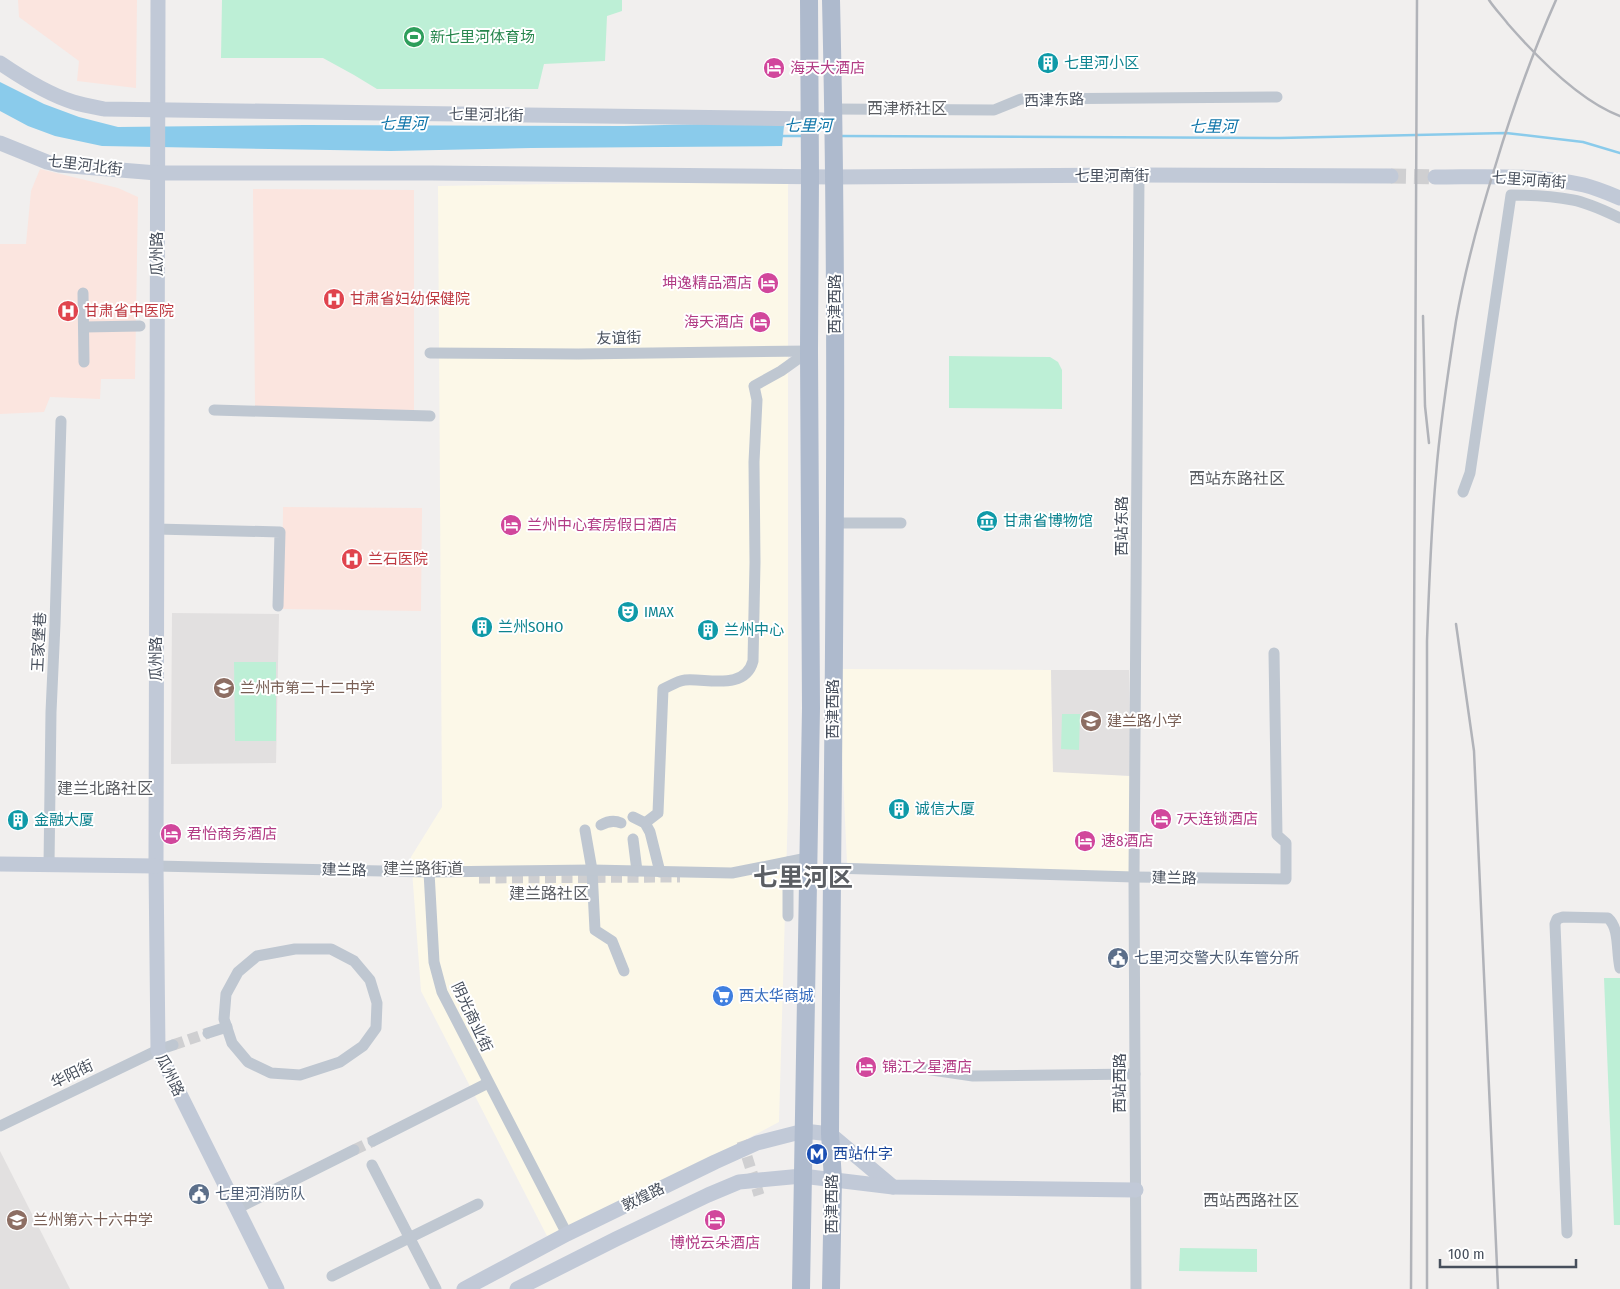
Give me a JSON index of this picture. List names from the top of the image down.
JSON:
{
  "streets": {
    "main road": ["西津西路"],
    "street": [
      "西津东路",
      "七里河北街",
      "七里河南街",
      "瓜州路",
      "友谊街",
      "西站东路",
      "王家堡巷",
      "建兰路",
      "阴光商业街",
      "华阳街",
      "西站西路",
      "敦煌路"
    ]
  },
  "crossings": [
    ["西津东路", "七里河北街"],
    ["西津东路", "西津西路"],
    ["七里河北街", "七里河南街"],
    ["七里河北街", "瓜州路"],
    ["七里河北街", "西津西路"],
    ["七里河南街", "西津西路"],
    ["七里河南街", "西站东路"],
    ["瓜州路", "建兰路"],
    ["瓜州路", "华阳街"],
    ["西津西路", "友谊街"],
    ["西津西路", "建兰路"],
    ["西津西路", "敦煌路"],
    ["西站东路", "建兰路"],
    ["西站东路", "西站西路"],
    ["王家堡巷", "建兰路"],
    ["建兰路", "阴光商业街"],
    ["建兰路", "西站西路"],
    ["阴光商业街", "敦煌路"],
    ["西站西路", "敦煌路"]
  ],
  "districts": [
    "西津桥社区",
    "西站东路社区",
    "建兰北路社区",
    "建兰路街道",
    "七里河区",
    "建兰路社区",
    "西站西路社区"
  ],
  "water": ["七里河"],
  "places": {
    "sports": ["新七里河体育场"],
    "building": [
      "七里河小区",
      "兰州SOHO",
      "兰州中心",
      "诚信大厦",
      "金融大厦"
    ],
    "hotel": [
      "海天大酒店",
      "坤逸精品酒店",
      "海天酒店",
      "兰州中心套房假日酒店",
      "7天连锁酒店",
      "君怡商务酒店",
      "速8酒店",
      "锦江之星酒店",
      "博悦云朵酒店"
    ],
    "hospital": ["甘肃省妇幼保健院", "甘肃省中医院", "兰石医院"],
    "museum": ["甘肃省博物馆"],
    "theatre": ["IMAX"],
    "school or university": ["兰州市第二十二中学", "建兰路小学", "兰州第六十六中学"],
    "public building": ["七里河交警大队车管分所", "七里河消防队"],
    "supermarket": ["西太华商城"],
    "metro station": ["西站什字"]
  },
  "scale_bar": "100 m"
}
